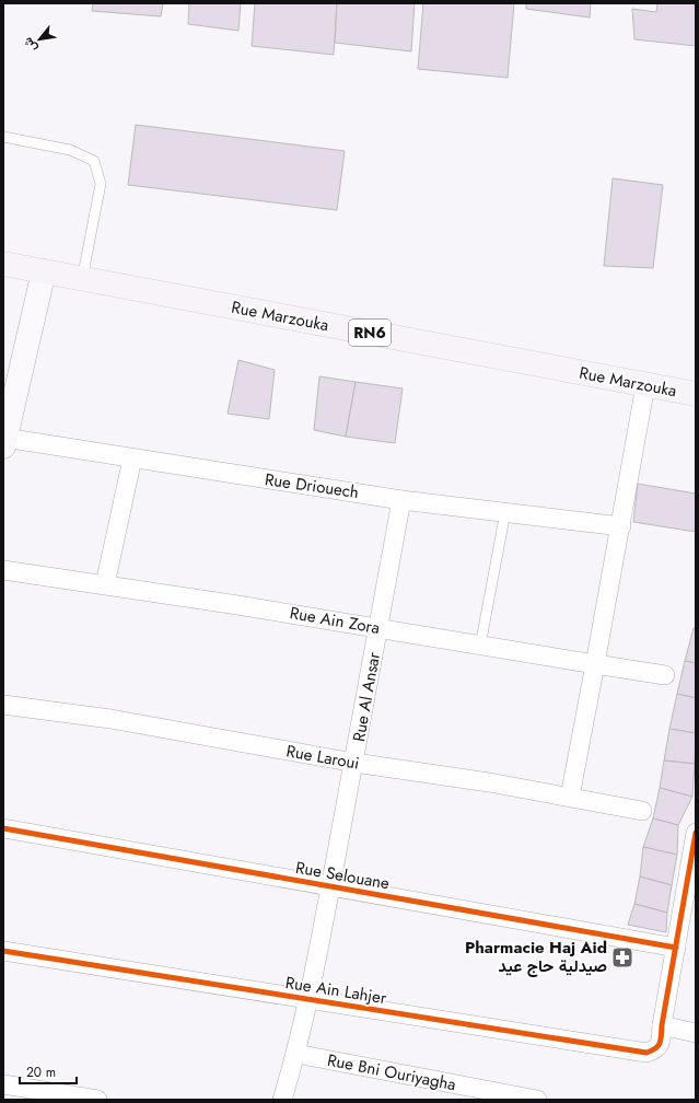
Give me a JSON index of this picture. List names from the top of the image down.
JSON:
{
  "streets": {
    "main road": ["Rue Marzouka", "RN6"],
    "street": [
      "Rue Driouech",
      "Rue Ain Zora",
      "Rue Al Ansar",
      "Rue Laroui",
      "Rue Selouane",
      "Rue Ain Lahjer",
      "Rue Bni Ouriyagha"
    ]
  },
  "crossings": [
    ["Rue Marzouka", "RN6"],
    ["Rue Driouech", "Rue Al Ansar"],
    ["Rue Ain Zora", "Rue Al Ansar"],
    ["Rue Al Ansar", "Rue Laroui"],
    ["Rue Al Ansar", "Rue Selouane"],
    ["Rue Al Ansar", "Rue Ain Lahjer"],
    ["Rue Al Ansar", "Rue Bni Ouriyagha"]
  ],
  "places": {
    "pharmacy": ["Pharmacie Haj Aid صيدلية حاج عيد"]
  },
  "scale_bar": "20 m",
  "north": "bottom left"
}
